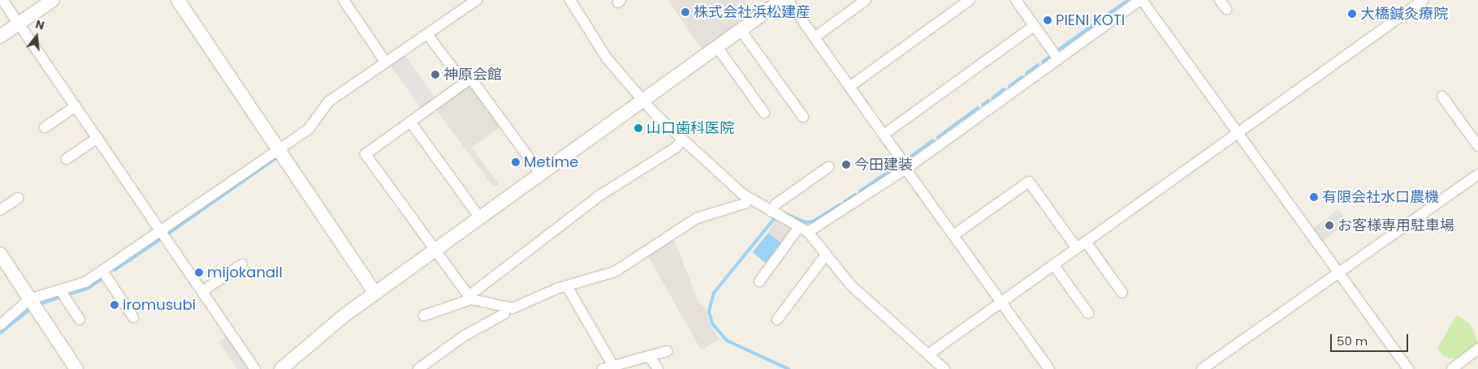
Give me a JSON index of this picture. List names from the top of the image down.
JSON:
{
  "places": [
    "株式会社浜松建産",
    "大橋鍼灸療院",
    "PIENI KOTI",
    "神原会館",
    "山口歯科医院",
    "Metime",
    "今田建装",
    "有限会社水口農機",
    "お客様専用駐車場",
    "mijokanail",
    "iromusubi"
  ],
  "scale_bar": "50 m",
  "north": "top"
}
